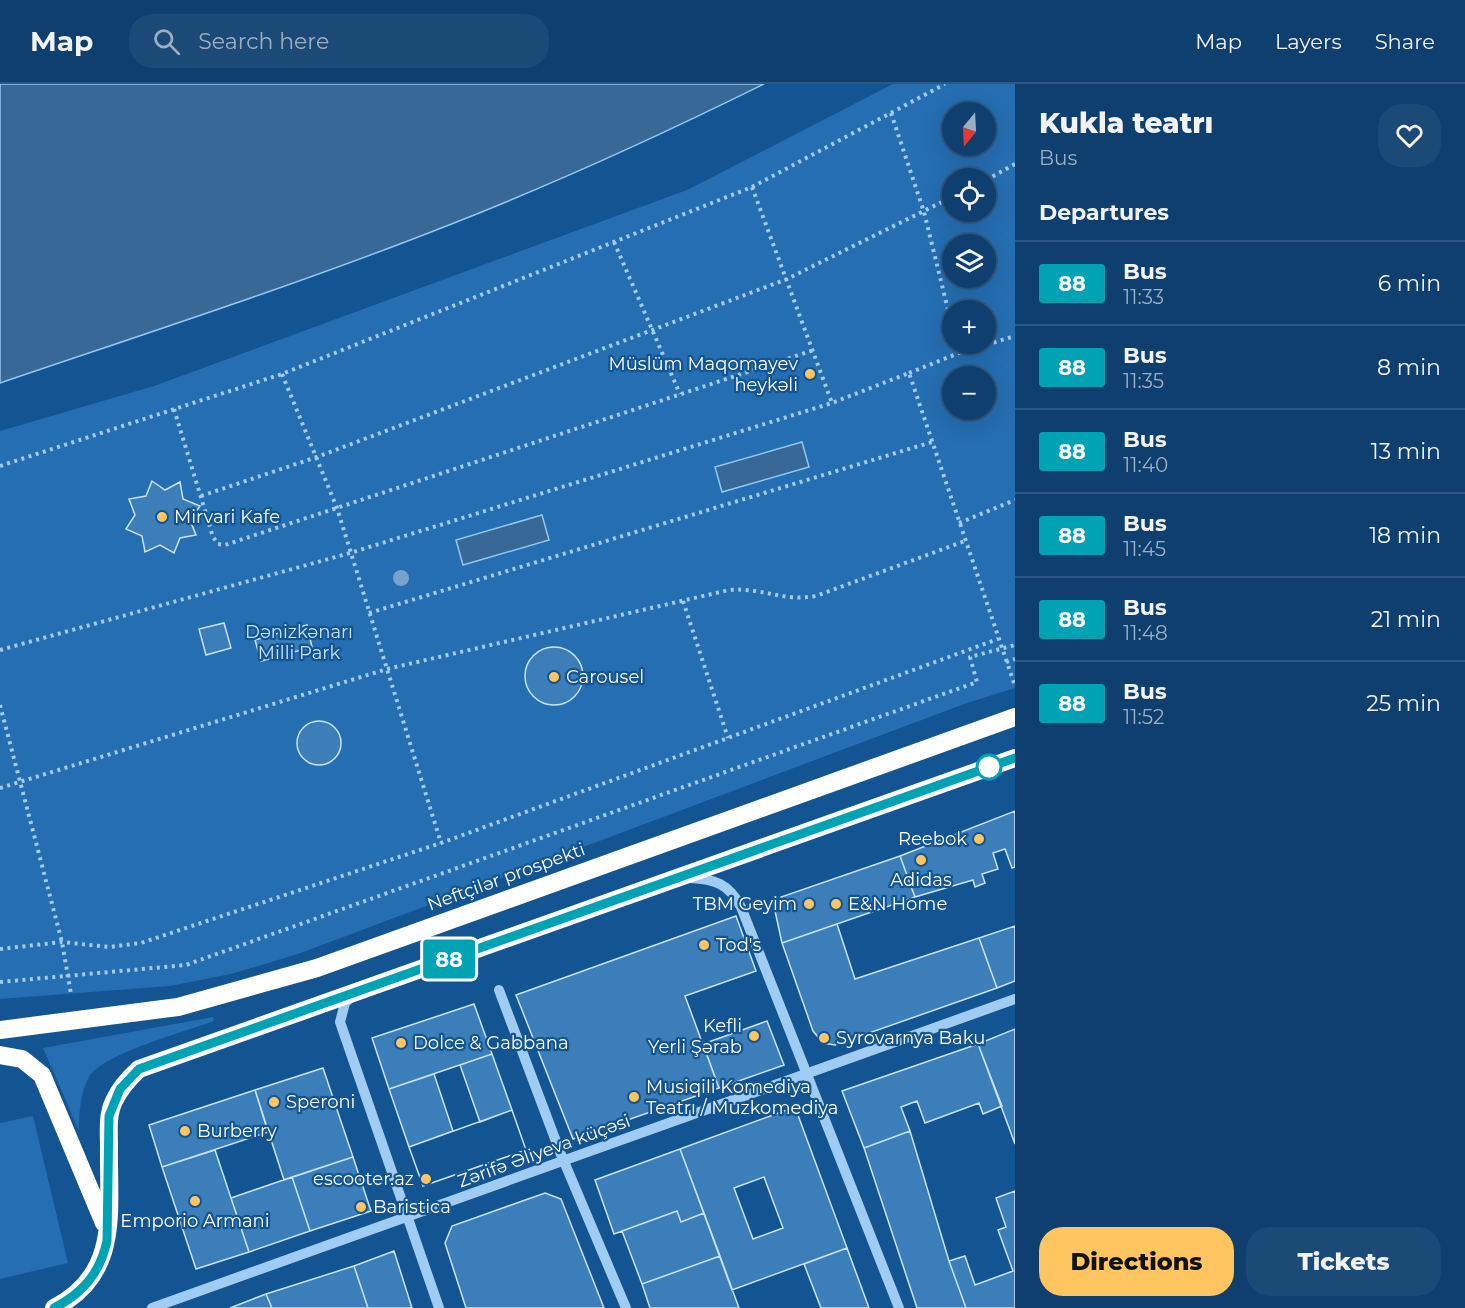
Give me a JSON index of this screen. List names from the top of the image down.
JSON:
{
  "streets": {
    "highway": ["Neftçilər prospekti"],
    "street": ["Zərifə Əliyeva küçəsi"]
  },
  "parks": ["Dənizkənarı Milli Park"],
  "places": [
    "Müslüm Maqomayev heykəli",
    "Mirvari Kafe",
    "Carousel",
    "Reebok",
    "Adidas",
    "TBM Geyim",
    "E&N Home",
    "Tod's",
    "Kefli Yerli Şərab",
    "Syrovarnya Baku",
    "Dolce & Gabbana",
    "Musiqili Komediya Teatrı / Muzkomediya",
    "Speroni",
    "Burberry",
    "escooter.az",
    "Emporio Armani",
    "Baristica"
  ],
  "lines": ["bus line 88"],
  "north": "bottom",
  "page": {
    "header": "Map",
    "search": "Search here",
    "nav": ["Map", "Layers", "Share"],
    "on_map": "88",
    "heading": [
      ["Kukla teatrı", "Bus"],
      "Departures"
    ],
    "map_buttons": ["+", "−"],
    "list": [
      {
        "mark": "88",
        "name": "Bus",
        "note": "11:33",
        "value": "6 min"
      },
      {
        "mark": "88",
        "name": "Bus",
        "note": "11:35",
        "value": "8 min"
      },
      {
        "mark": "88",
        "name": "Bus",
        "note": "11:40",
        "value": "13 min"
      },
      {
        "mark": "88",
        "name": "Bus",
        "note": "11:45",
        "value": "18 min"
      },
      {
        "mark": "88",
        "name": "Bus",
        "note": "11:48",
        "value": "21 min"
      },
      {
        "mark": "88",
        "name": "Bus",
        "note": "11:52",
        "value": "25 min"
      }
    ],
    "buttons": ["Directions", "Tickets"]
  }
}
